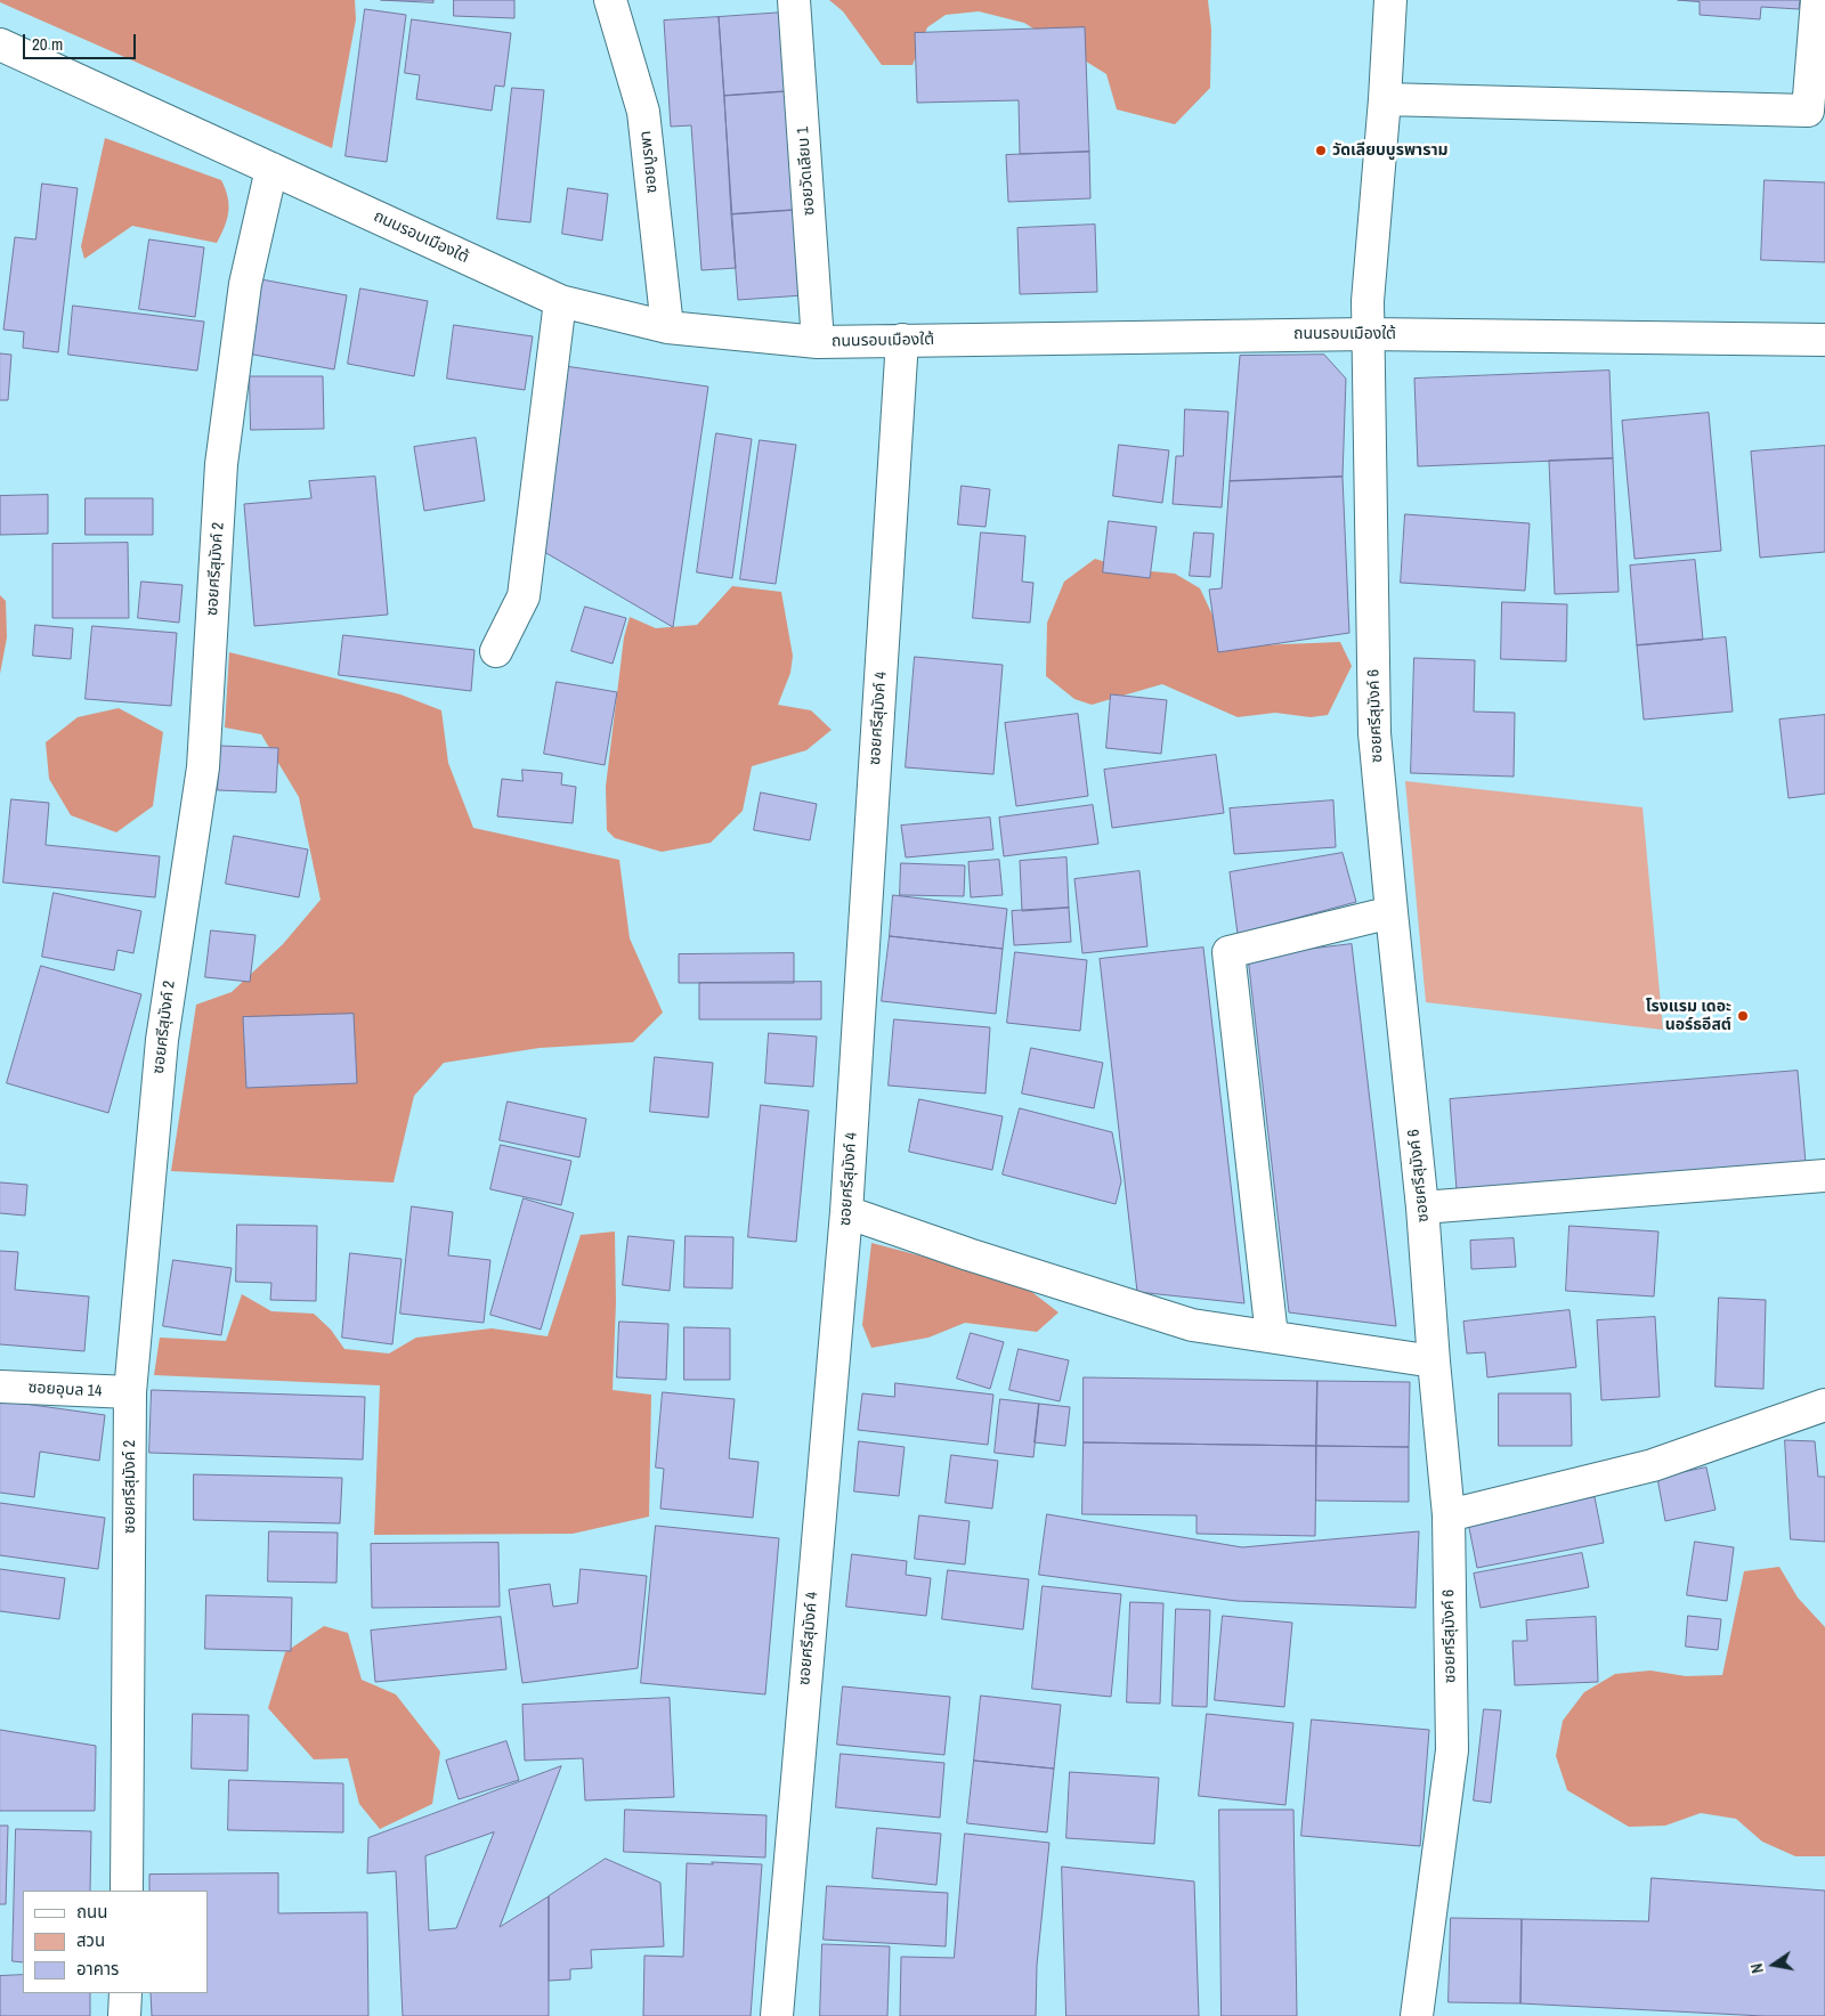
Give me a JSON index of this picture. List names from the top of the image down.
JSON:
{
  "streets": {
    "street": [
      "ซอยบูรพา",
      "ซอยวัดเลียบ 1",
      "ถนนรอบเมืองใต้",
      "ซอยศรีสุมังค์ 2",
      "ซอยศรีสุมังค์ 6",
      "ซอยศรีสุมังค์ 4",
      "ซอยอุบล 14"
    ]
  },
  "crossings": [
    ["ซอยบูรพา", "ถนนรอบเมืองใต้"],
    ["ซอยวัดเลียบ 1", "ถนนรอบเมืองใต้"],
    ["ถนนรอบเมืองใต้", "ซอยศรีสุมังค์ 2"],
    ["ถนนรอบเมืองใต้", "ซอยศรีสุมังค์ 6"],
    ["ถนนรอบเมืองใต้", "ซอยศรีสุมังค์ 4"],
    ["ซอยศรีสุมังค์ 2", "ซอยอุบล 14"]
  ],
  "places": ["วัดเลียบบูรพาราม", "โรงแรม เดอะ นอร์ธอีสต์"],
  "legend": ["ถนน", "สวน", "อาคาร"],
  "scale_bar": "20 m",
  "north": "left"
}
